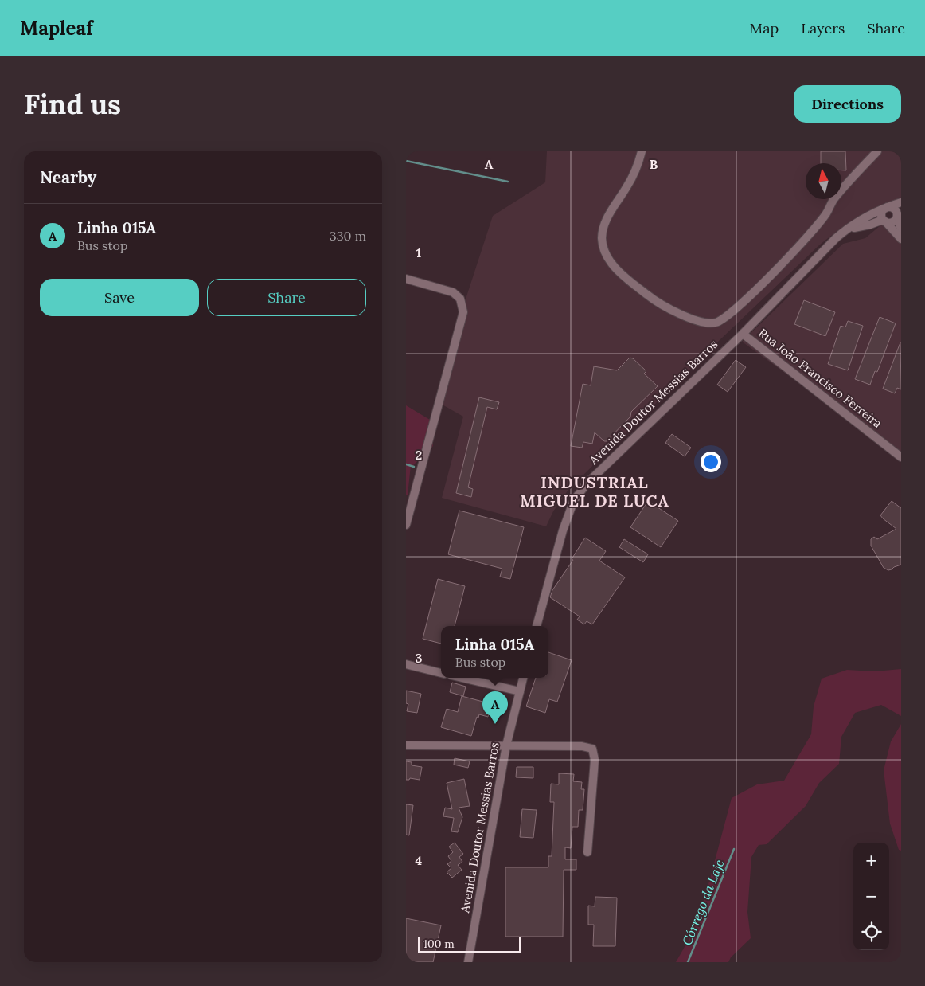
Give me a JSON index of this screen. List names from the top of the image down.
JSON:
{
  "streets": {
    "street": ["Rua João Francisco Ferreira", "Avenida Doutor Messias Barros"]
  },
  "crossings": [
    ["Rua João Francisco Ferreira", "Avenida Doutor Messias Barros"]
  ],
  "districts": ["INDUSTRIAL MIGUEL DE LUCA"],
  "water": ["Córrego da Laje"],
  "scale_bar": "100 m",
  "north": "top",
  "page": {
    "header": "Mapleaf",
    "nav": ["Map", "Layers", "Share"],
    "buttons": [
      "Directions",
      ["Save", "Share"]
    ],
    "title": "Find us",
    "heading": "Nearby",
    "list": [
      {
        "mark": "A",
        "name": "Linha 015A",
        "note": "Bus stop",
        "value": "330 m"
      }
    ],
    "popup": ["Linha 015A", "Bus stop"],
    "pins": "A",
    "map_buttons": ["+", "−"],
    "scale": "100 m"
  },
  "grid": {
    "columns": ["A", "B"],
    "rows": [
      "1",
      "2",
      "3",
      "4"
    ]
  }
}
